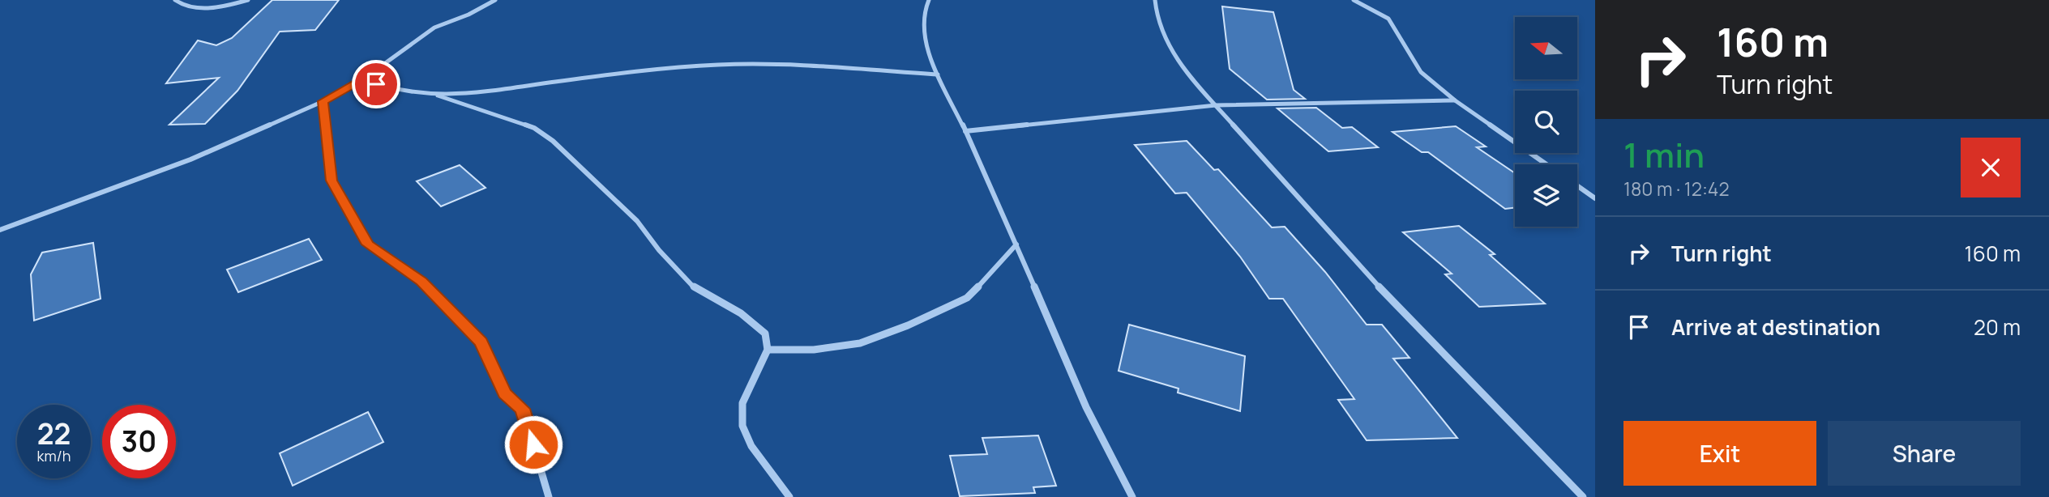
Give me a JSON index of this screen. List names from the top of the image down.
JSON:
{
  "north": "left",
  "page": {
    "turn": ["160 m", "Turn right"],
    "heading": ["1 min", "180 m · 12:42"],
    "list": [
      {
        "name": "Turn right",
        "value": "160 m"
      },
      {
        "name": "Arrive at destination",
        "value": "20 m"
      }
    ],
    "speed": "22 km/h",
    "limit": "30",
    "buttons": ["Exit", "Share"]
  }
}
